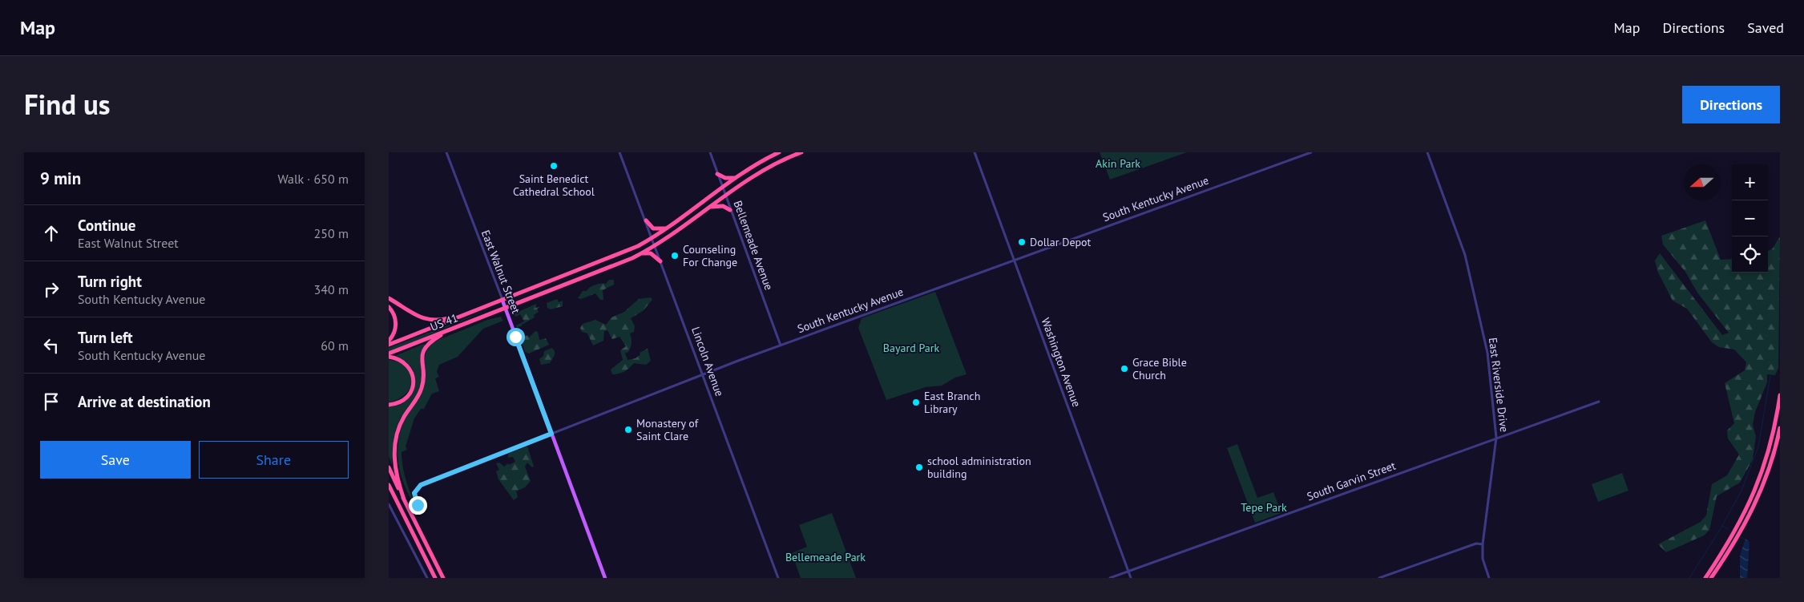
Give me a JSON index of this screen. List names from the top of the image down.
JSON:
{
  "streets": {
    "highway": ["US 41"],
    "main road": ["East Walnut Street"],
    "street": [
      "South Kentucky Avenue",
      "Bellemeade Avenue",
      "Lincoln Avenue",
      "Washington Avenue",
      "East Riverside Drive",
      "South Garvin Street"
    ]
  },
  "crossings": [
    ["South Kentucky Avenue", "Bellemeade Avenue"],
    ["South Kentucky Avenue", "East Walnut Street"],
    ["South Kentucky Avenue", "Lincoln Avenue"],
    ["South Kentucky Avenue", "Washington Avenue"],
    ["Bellemeade Avenue", "US 41"],
    ["East Walnut Street", "US 41"],
    ["US 41", "Lincoln Avenue"],
    ["Washington Avenue", "South Garvin Street"],
    ["East Riverside Drive", "South Garvin Street"]
  ],
  "parks": [
    "Akin Park",
    "Bayard Park",
    "Tepe Park",
    "Bellemeade Park"
  ],
  "places": [
    "Saint Benedict Cathedral School",
    "Dollar Depot",
    "Counseling For Change",
    "Grace Bible Church",
    "East Branch Library",
    "Monastery of Saint Clare",
    "school administration building"
  ],
  "north": "left",
  "page": {
    "header": "Map",
    "nav": ["Map", "Directions", "Saved"],
    "title": "Find us",
    "buttons": [
      "Directions",
      ["Save", "Share"]
    ],
    "heading": ["9 min", "Walk · 650 m"],
    "map_buttons": ["+", "−"],
    "list": [
      ["Continue", "East Walnut Street", "250 m"],
      ["Turn right", "South Kentucky Avenue", "340 m"],
      ["Turn left", "South Kentucky Avenue", "60 m"],
      "Arrive at destination"
    ]
  }
}
